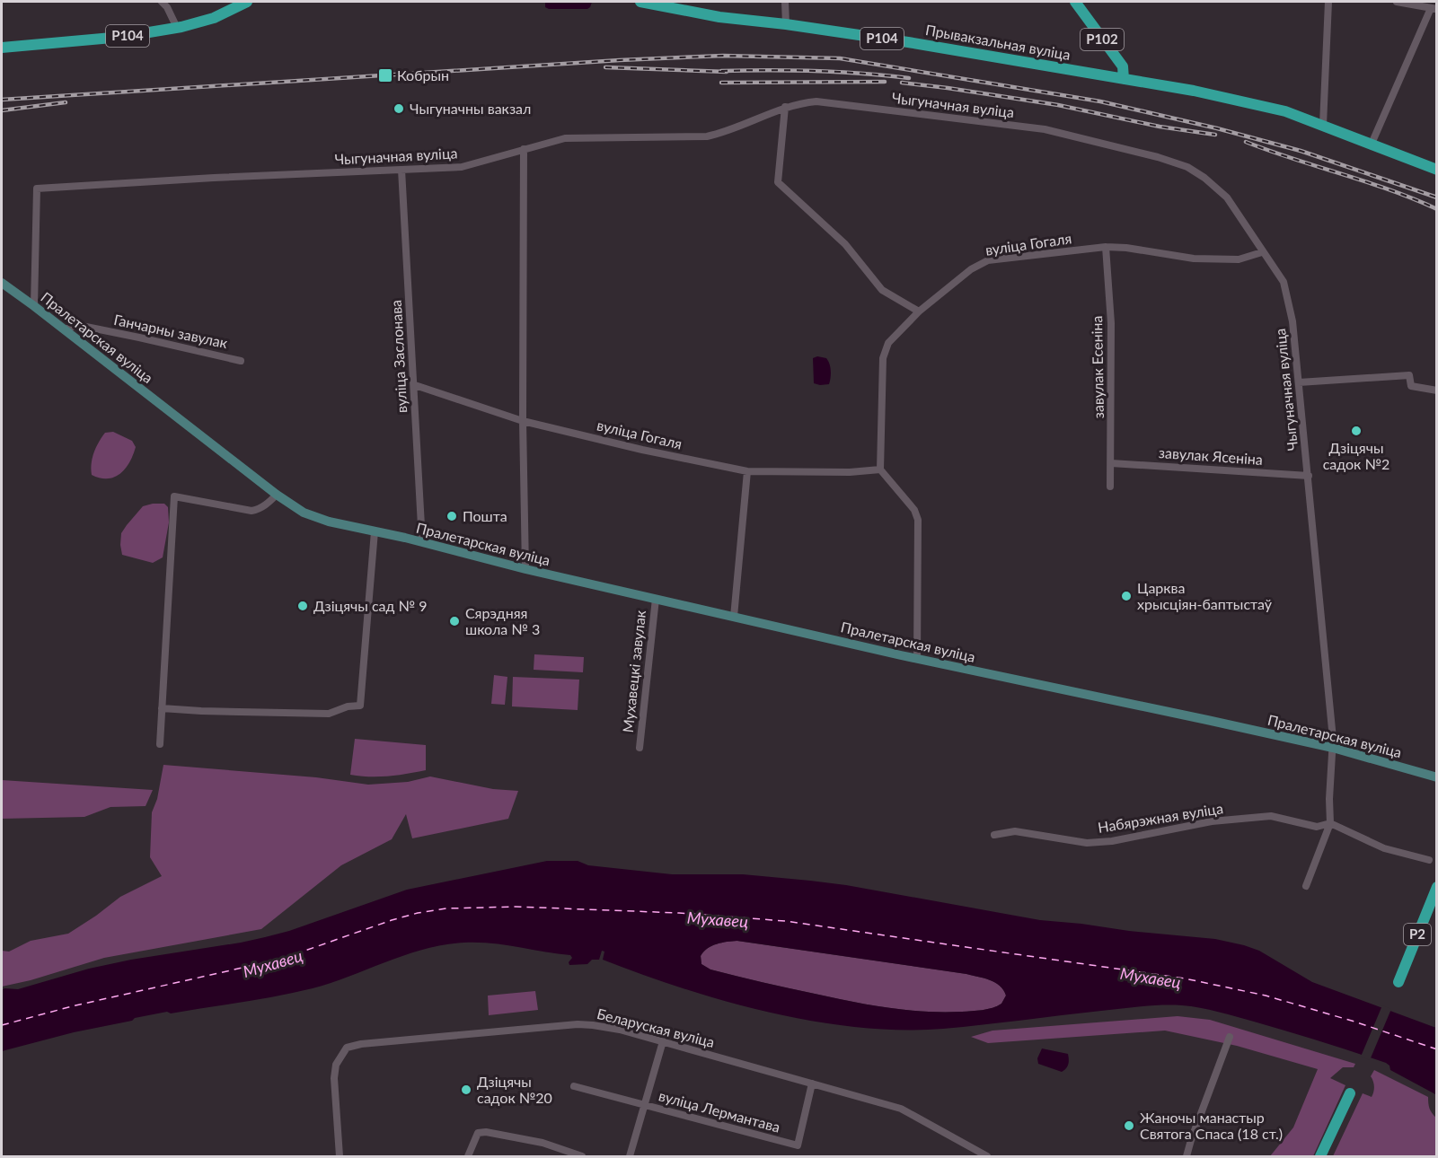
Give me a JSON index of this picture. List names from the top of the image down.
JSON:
{
  "streets": {
    "main road": [
      "Р104",
      "Р102",
      "Прывакзальная вуліца",
      "Пралетарская вуліца",
      "Р2"
    ],
    "street": [
      "Чыгуначная вуліца",
      "вуліца Гогаля",
      "Ганчарны завулак",
      "вуліца Заслонава",
      "завулак Есеніна",
      "завулак Ясеніна",
      "Мухавецкі завулак",
      "Набярэжная вуліца",
      "Беларуская вуліца",
      "вуліца Лермантава"
    ]
  },
  "crossings": [
    ["Р102", "Прывакзальная вуліца"],
    ["Чыгуначная вуліца", "вуліца Гогаля"],
    ["Чыгуначная вуліца", "Пралетарская вуліца"],
    ["Чыгуначная вуліца", "вуліца Заслонава"],
    ["Чыгуначная вуліца", "завулак Ясеніна"],
    ["Чыгуначная вуліца", "Набярэжная вуліца"],
    ["вуліца Гогаля", "вуліца Заслонава"],
    ["вуліца Гогаля", "завулак Есеніна"],
    ["Ганчарны завулак", "Пралетарская вуліца"],
    ["Пралетарская вуліца", "вуліца Заслонава"],
    ["Пралетарская вуліца", "Мухавецкі завулак"],
    ["завулак Есеніна", "завулак Ясеніна"],
    ["Беларуская вуліца", "вуліца Лермантава"]
  ],
  "water": ["Мухавец"],
  "places": {
    "transit": ["Кобрын"],
    "other": [
      "Чыгуначны вакзал",
      "Дзіцячы садок №2",
      "Пошта",
      "Царква хрысціян-баптыстаў",
      "Дзіцячы сад № 9",
      "Сярэдняя школа № 3",
      "Дзіцячы садок №20",
      "Жаночы манастыр Святога Спаса (18 ст.)"
    ]
  }
}
